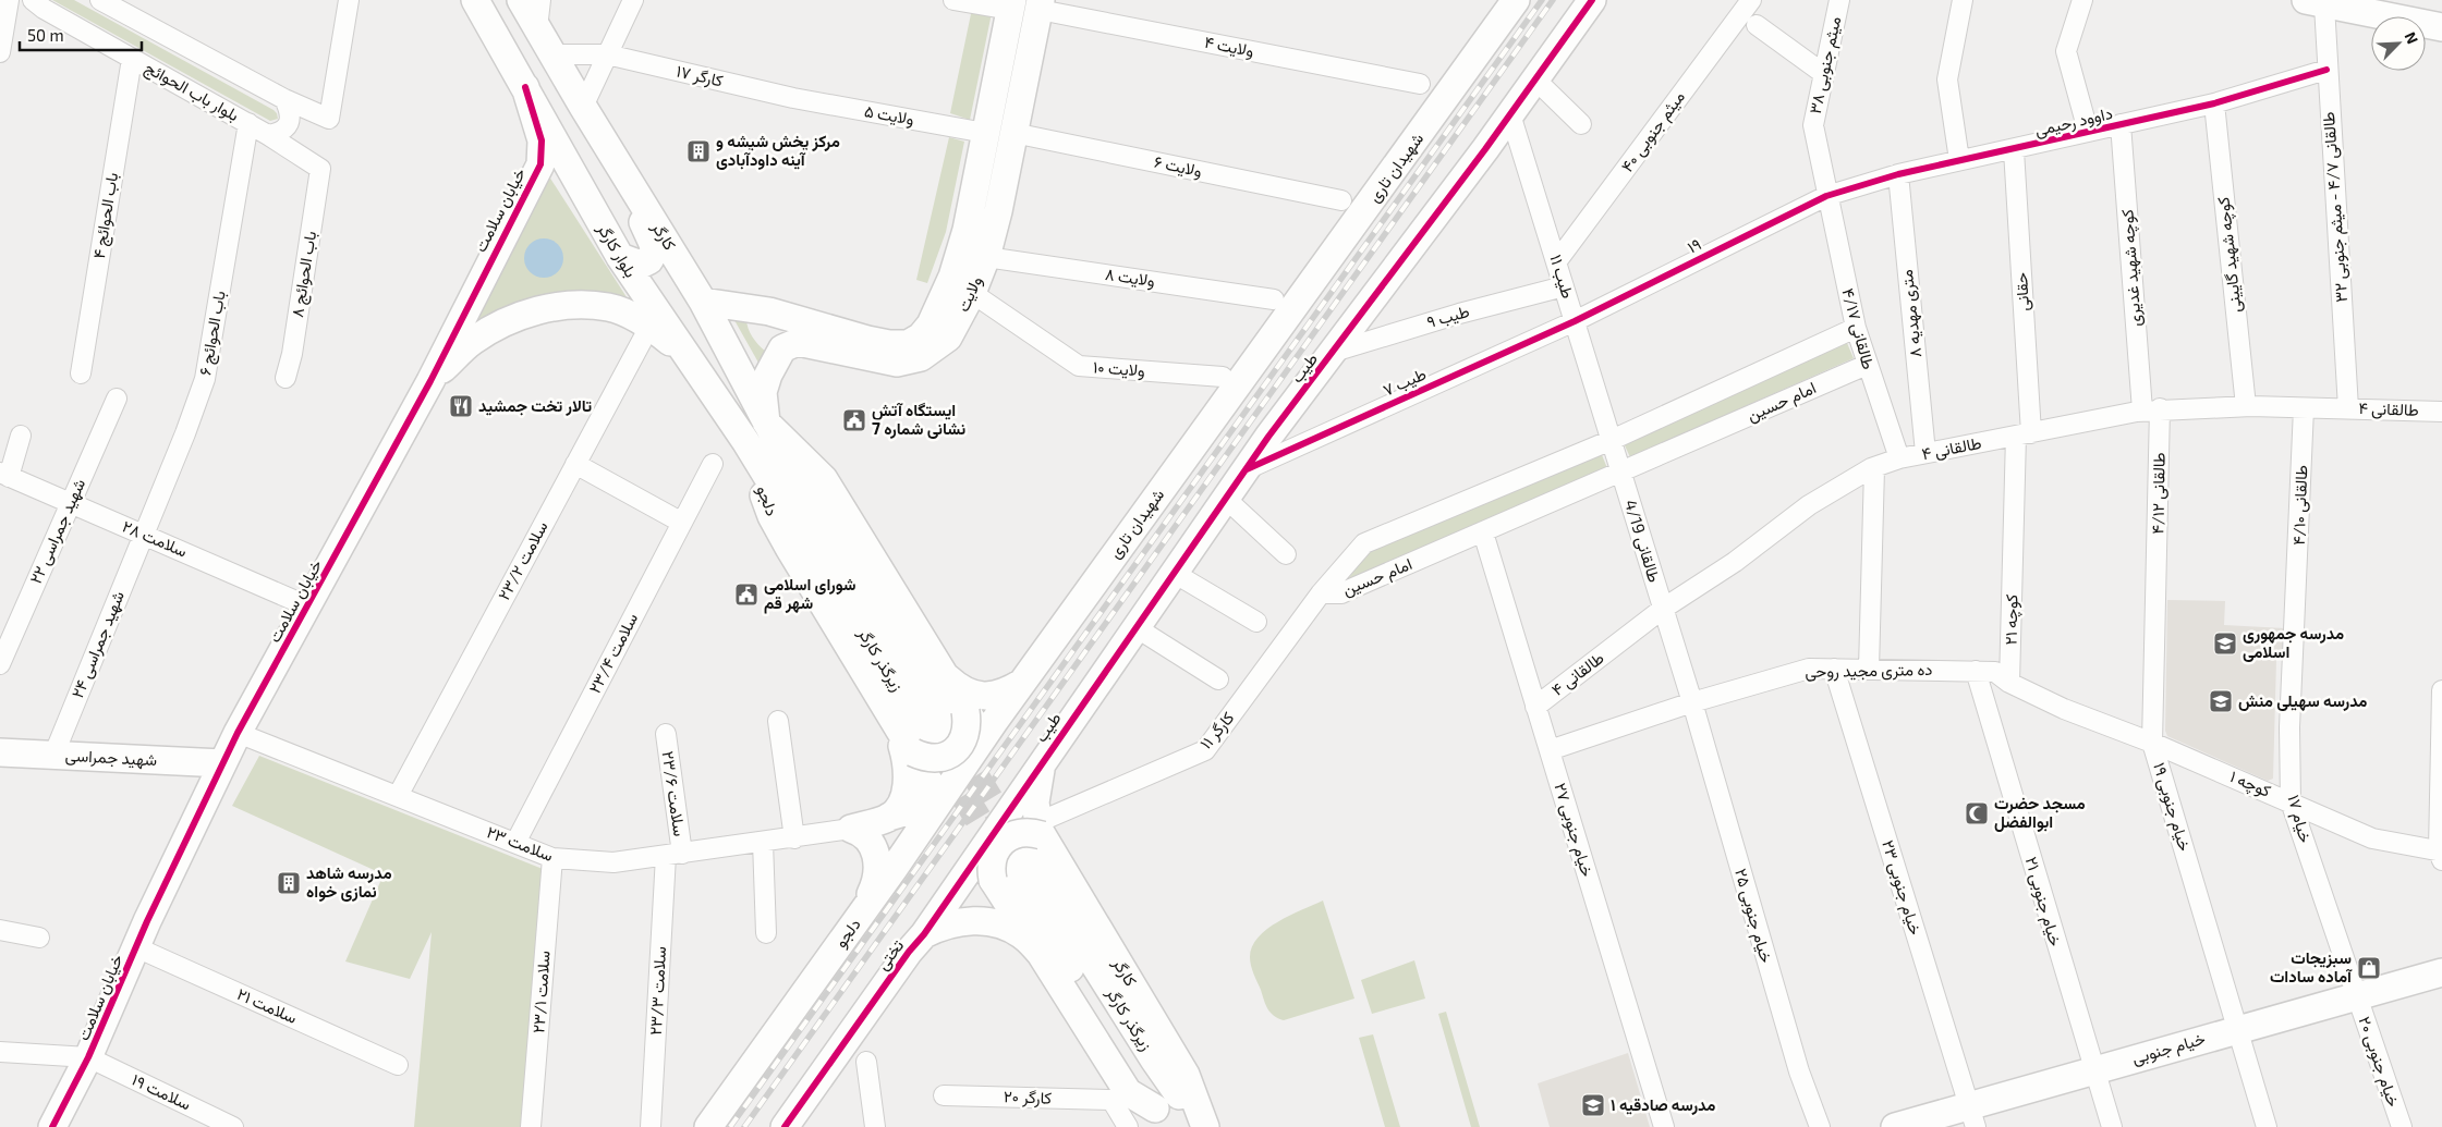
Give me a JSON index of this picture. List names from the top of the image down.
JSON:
{
  "streets": {
    "street": [
      "ولایت ۴",
      "میثم جنوبی ۳۸",
      "کارگر ۱۷",
      "بلوار باب الحوائج",
      "ولایت ۵",
      "داوود رحیمی",
      "میثم جنوبی ۴۰",
      "ولایت ۶",
      "شهیدان تاری",
      "طالقانی ۴/۷ - میثم جنوبی ۳۲",
      "خیابان سلامت",
      "باب الحوائج ۴",
      "کارگر",
      "۱۹",
      "بلوار کارگر",
      "کوچه شهید گایینی",
      "کوچه شهید غدیری",
      "باب الحوائج ۸",
      "طیب ۱۱",
      "ولایت ۸",
      "حقانی",
      "ولایت",
      "۸ متری مهدیه",
      "طیب ۹",
      "طالقانی ۴/۱۷",
      "باب الحوائج ۶",
      "طیب",
      "ولایت ۱۰",
      "طیب ۷",
      "امام حسین",
      "طالقانی ۴",
      "طالقانی ۴/۱۲",
      "دلجو",
      "طالقانی ۴/۱۰",
      "شهید جمراسی ۲۲",
      "سلامت ۲۸",
      "طالقانی 4/19",
      "سلامت ۲۳/۲",
      "کوچه ۲۱",
      "شهید جمراسی ۲۴",
      "سلامت ۲۳/۴",
      "زیرگذر کارگر",
      "ده متری مجید روحی",
      "کارگر ۱۱",
      "شهید جمراسی",
      "کوچه ۱",
      "سلامت ۲۳/۶",
      "خیام جنوبی ۱۹",
      "خیام ۱۷",
      "خیام جنوبی ۲۷",
      "سلامت ۲۳",
      "خیام جنوبی ۲۳",
      "خیام جنوبی ۲۱",
      "خیام جنوبی ۲۵",
      "تختی",
      "سلامت ۲۳/۳",
      "سلامت ۲۳/۱",
      "سلامت ۲۱",
      "خیام جنوبی",
      "خیام جنوبی ۲۰",
      "سلامت ۱۹",
      "کارگر ۲۰"
    ]
  },
  "crossings": [
    ["ولایت ۴", "ولایت"],
    ["میثم جنوبی ۳۸", "داوود رحیمی"],
    ["میثم جنوبی ۳۸", "۱۹"],
    ["میثم جنوبی ۳۸", "طالقانی ۴/۱۷"],
    ["کارگر ۱۷", "ولایت ۵"],
    ["کارگر ۱۷", "کارگر"],
    ["بلوار باب الحوائج", "باب الحوائج ۴"],
    ["بلوار باب الحوائج", "باب الحوائج ۸"],
    ["بلوار باب الحوائج", "باب الحوائج ۶"],
    ["ولایت ۵", "ولایت"],
    ["داوود رحیمی", "طالقانی ۴/۷ - میثم جنوبی ۳۲"],
    ["داوود رحیمی", "۱۹"],
    ["داوود رحیمی", "کوچه شهید گایینی"],
    ["داوود رحیمی", "کوچه شهید غدیری"],
    ["داوود رحیمی", "حقانی"],
    ["داوود رحیمی", "۸ متری مهدیه"],
    ["داوود رحیمی", "طالقانی ۴/۱۷"],
    ["میثم جنوبی ۴۰", "طیب ۱۱"],
    ["ولایت ۶", "ولایت"],
    ["شهیدان تاری", "دلجو"],
    ["طالقانی ۴/۷ - میثم جنوبی ۳۲", "طالقانی ۴"],
    ["خیابان سلامت", "بلوار کارگر"],
    ["خیابان سلامت", "سلامت ۲۸"],
    ["خیابان سلامت", "سلامت ۲۳/۲"],
    ["خیابان سلامت", "شهید جمراسی"],
    ["خیابان سلامت", "سلامت ۲۳"],
    ["خیابان سلامت", "سلامت ۲۱"],
    ["خیابان سلامت", "سلامت ۱۹"],
    ["کارگر", "بلوار کارگر"],
    ["کارگر", "ولایت"],
    ["کارگر", "زیرگذر کارگر"],
    ["کارگر", "کارگر ۱۱"],
    ["۱۹", "طیب ۱۱"],
    ["۱۹", "طالقانی ۴/۱۷"],
    ["۱۹", "طیب ۷"],
    ["بلوار کارگر", "دلجو"],
    ["بلوار کارگر", "زیرگذر کارگر"],
    ["کوچه شهید گایینی", "طالقانی ۴"],
    ["کوچه شهید غدیری", "طالقانی ۴"],
    ["کوچه شهید غدیری", "طالقانی ۴/۱۲"],
    ["طیب ۱۱", "طیب ۹"],
    ["طیب ۱۱", "طیب"],
    ["طیب ۱۱", "طیب ۷"],
    ["طیب ۱۱", "امام حسین"],
    ["طیب ۱۱", "طالقانی 4/19"],
    ["ولایت ۸", "ولایت"],
    ["حقانی", "طالقانی ۴"],
    ["حقانی", "کوچه ۲۱"],
    ["ولایت", "ولایت ۱۰"],
    ["۸ متری مهدیه", "طالقانی ۴"],
    ["طیب ۹", "طیب"],
    ["طالقانی ۴/۱۷", "امام حسین"],
    ["طالقانی ۴/۱۷", "طالقانی ۴"],
    ["باب الحوائج ۶", "سلامت ۲۸"],
    ["باب الحوائج ۶", "شهید جمراسی ۲۴"],
    ["طیب", "طیب ۷"],
    ["طیب", "تختی"],
    ["امام حسین", "طالقانی 4/19"],
    ["امام حسین", "کارگر ۱۱"],
    ["امام حسین", "خیام جنوبی ۲۷"],
    ["طالقانی ۴", "طالقانی ۴/۱۲"],
    ["طالقانی ۴", "طالقانی ۴/۱۰"],
    ["طالقانی ۴", "طالقانی 4/19"],
    ["طالقانی ۴", "خیام جنوبی ۲۷"],
    ["طالقانی ۴/۱۲", "خیام جنوبی ۱۹"],
    ["دلجو", "زیرگذر کارگر"],
    ["طالقانی ۴/۱۰", "خیام ۱۷"],
    ["شهید جمراسی ۲۲", "سلامت ۲۸"],
    ["سلامت ۲۸", "شهید جمراسی ۲۴"],
    ["طالقانی 4/19", "ده متری مجید روحی"],
    ["طالقانی 4/19", "خیام جنوبی ۲۵"],
    ["سلامت ۲۳/۲", "سلامت ۲۳"],
    ["کوچه ۲۱", "ده متری مجید روحی"],
    ["شهید جمراسی ۲۴", "شهید جمراسی"],
    ["سلامت ۲۳/۴", "سلامت ۲۳"],
    ["زیرگذر کارگر", "کارگر ۱۱"],
    ["زیرگذر کارگر", "کارگر ۲۰"],
    ["ده متری مجید روحی", "کوچه ۱"],
    ["ده متری مجید روحی", "خیام جنوبی ۱۹"],
    ["ده متری مجید روحی", "خیام جنوبی ۲۷"],
    ["ده متری مجید روحی", "خیام جنوبی ۲۳"],
    ["ده متری مجید روحی", "خیام جنوبی ۲۱"],
    ["ده متری مجید روحی", "خیام جنوبی ۲۵"],
    ["کوچه ۱", "خیام جنوبی ۱۹"],
    ["کوچه ۱", "خیام ۱۷"],
    ["سلامت ۲۳/۶", "سلامت ۲۳"],
    ["سلامت ۲۳/۶", "سلامت ۲۳/۳"],
    ["خیام جنوبی ۱۹", "خیام جنوبی"],
    ["خیام ۱۷", "خیام جنوبی"],
    ["خیام ۱۷", "خیام جنوبی ۲۰"],
    ["سلامت ۲۳", "سلامت ۲۳/۳"],
    ["سلامت ۲۳", "سلامت ۲۳/۱"],
    ["خیام جنوبی ۲۳", "خیام جنوبی"],
    ["خیام جنوبی ۲۱", "خیام جنوبی"],
    ["خیام جنوبی", "خیام جنوبی ۲۰"]
  ],
  "places": {
    "building": ["مرکز پخش شیشه و آینه داودآبادی", "مدرسه شاهد نمازی خواه"],
    "restaurant": ["تالار تخت جمشید"],
    "public building": ["ایستگاه آتش نشانی شماره 7", "شورای اسلامی شهر قم"],
    "school or university": ["مدرسه جمهوری اسلامی", "مدرسه سهیلی منش", "مدرسه صادقیه ۱"],
    "mosque": ["مسجد حضرت ابوالفضل"],
    "shop": ["سبزیجات آماده سادات"]
  },
  "scale_bar": "50 m",
  "north": "top right"
}
